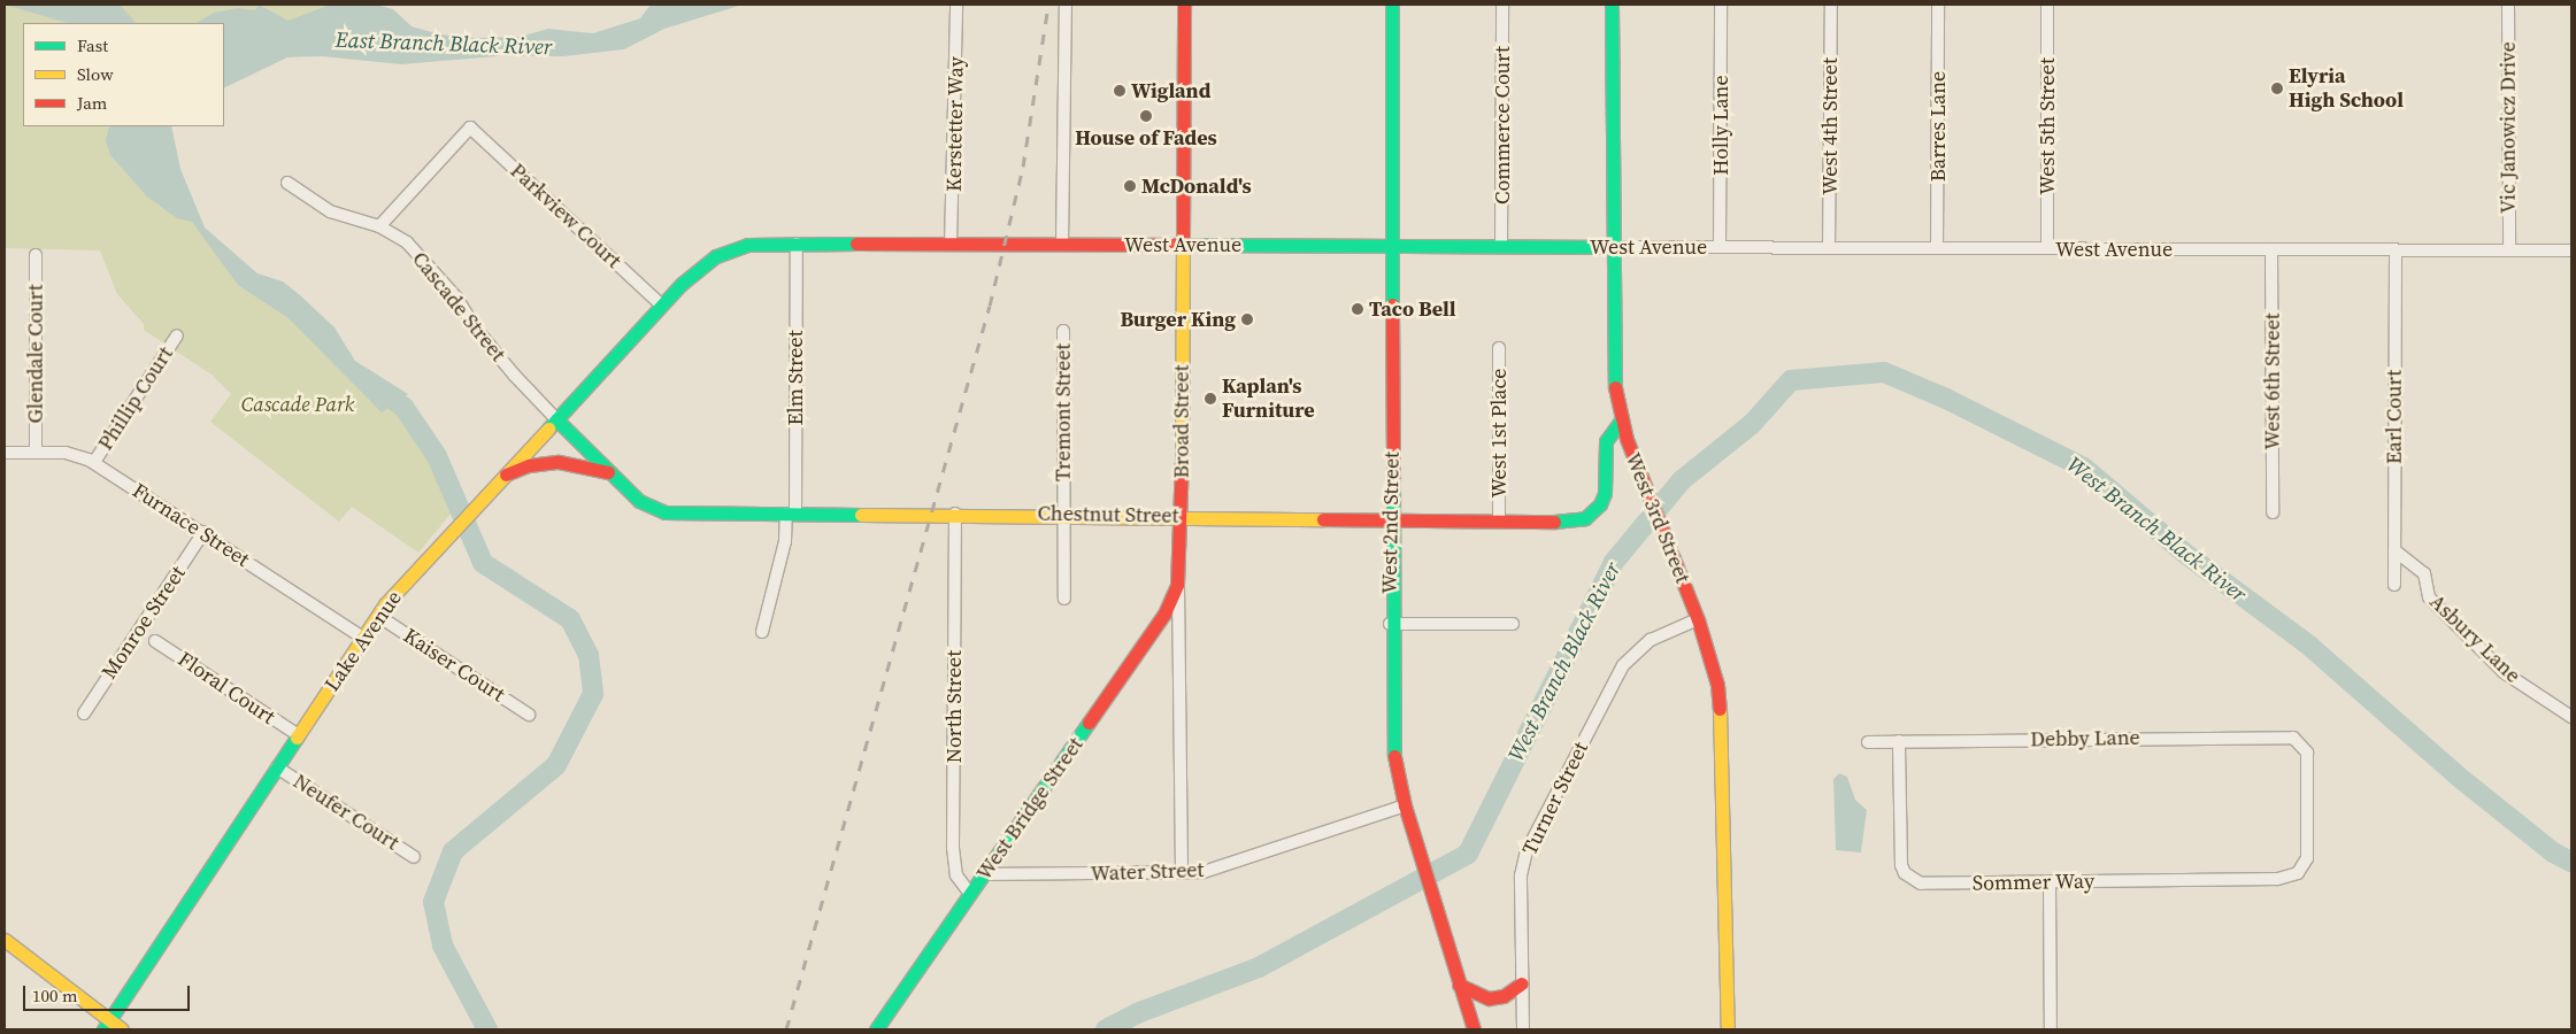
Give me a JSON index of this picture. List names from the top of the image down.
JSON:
{
  "streets": {
    "street": [
      "Kerstetter Way",
      "Commerce Court",
      "Holly Lane",
      "West 4th Street",
      "Barres Lane",
      "West 5th Street",
      "Vic Janowicz Drive",
      "Parkview Court",
      "West Avenue",
      "Cascade Street",
      "Glendale Court",
      "Elm Street",
      "West 6th Street",
      "Phillip Court",
      "Tremont Street",
      "Earl Court",
      "Broad Street",
      "West 1st Place",
      "Chestnut Street",
      "West 3rd Street",
      "West 2nd Street",
      "Furnace Street",
      "Monroe Street",
      "Asbury Lane",
      "Lake Avenue",
      "Kaiser Court",
      "Floral Court",
      "North Street",
      "Debby Lane",
      "Turner Street",
      "West Bridge Street",
      "Neufer Court",
      "Water Street",
      "Sommer Way"
    ]
  },
  "crossings": [
    ["Kerstetter Way", "West Avenue"],
    ["Commerce Court", "West Avenue"],
    ["Holly Lane", "West Avenue"],
    ["West 4th Street", "West Avenue"],
    ["Barres Lane", "West Avenue"],
    ["West 5th Street", "West Avenue"],
    ["Vic Janowicz Drive", "West Avenue"],
    ["Parkview Court", "Cascade Street"],
    ["Parkview Court", "Lake Avenue"],
    ["West Avenue", "Elm Street"],
    ["West Avenue", "West 6th Street"],
    ["West Avenue", "Earl Court"],
    ["West Avenue", "Broad Street"],
    ["West Avenue", "West 3rd Street"],
    ["West Avenue", "West 2nd Street"],
    ["West Avenue", "Lake Avenue"],
    ["Cascade Street", "Chestnut Street"],
    ["Cascade Street", "Lake Avenue"],
    ["Glendale Court", "Furnace Street"],
    ["Elm Street", "Chestnut Street"],
    ["Phillip Court", "Furnace Street"],
    ["Tremont Street", "Chestnut Street"],
    ["Earl Court", "Asbury Lane"],
    ["Broad Street", "Chestnut Street"],
    ["Broad Street", "West Bridge Street"],
    ["Broad Street", "Water Street"],
    ["West 1st Place", "Chestnut Street"],
    ["Chestnut Street", "West 3rd Street"],
    ["Chestnut Street", "West 2nd Street"],
    ["Chestnut Street", "Lake Avenue"],
    ["Chestnut Street", "North Street"],
    ["West 3rd Street", "Turner Street"],
    ["West 2nd Street", "Water Street"],
    ["Furnace Street", "Monroe Street"],
    ["Furnace Street", "Lake Avenue"],
    ["Lake Avenue", "Kaiser Court"],
    ["Lake Avenue", "Floral Court"],
    ["Lake Avenue", "Neufer Court"],
    ["North Street", "West Bridge Street"],
    ["Debby Lane", "Sommer Way"],
    ["West Bridge Street", "Water Street"]
  ],
  "water": ["East Branch Black River", "West Branch Black River"],
  "parks": ["Cascade Park"],
  "places": [
    "Elyria High School",
    "Wigland",
    "House of Fades",
    "McDonald's",
    "Taco Bell",
    "Burger King",
    "Kaplan's Furniture"
  ],
  "legend": ["Fast", "Slow", "Jam"],
  "scale_bar": "100 m"
}
